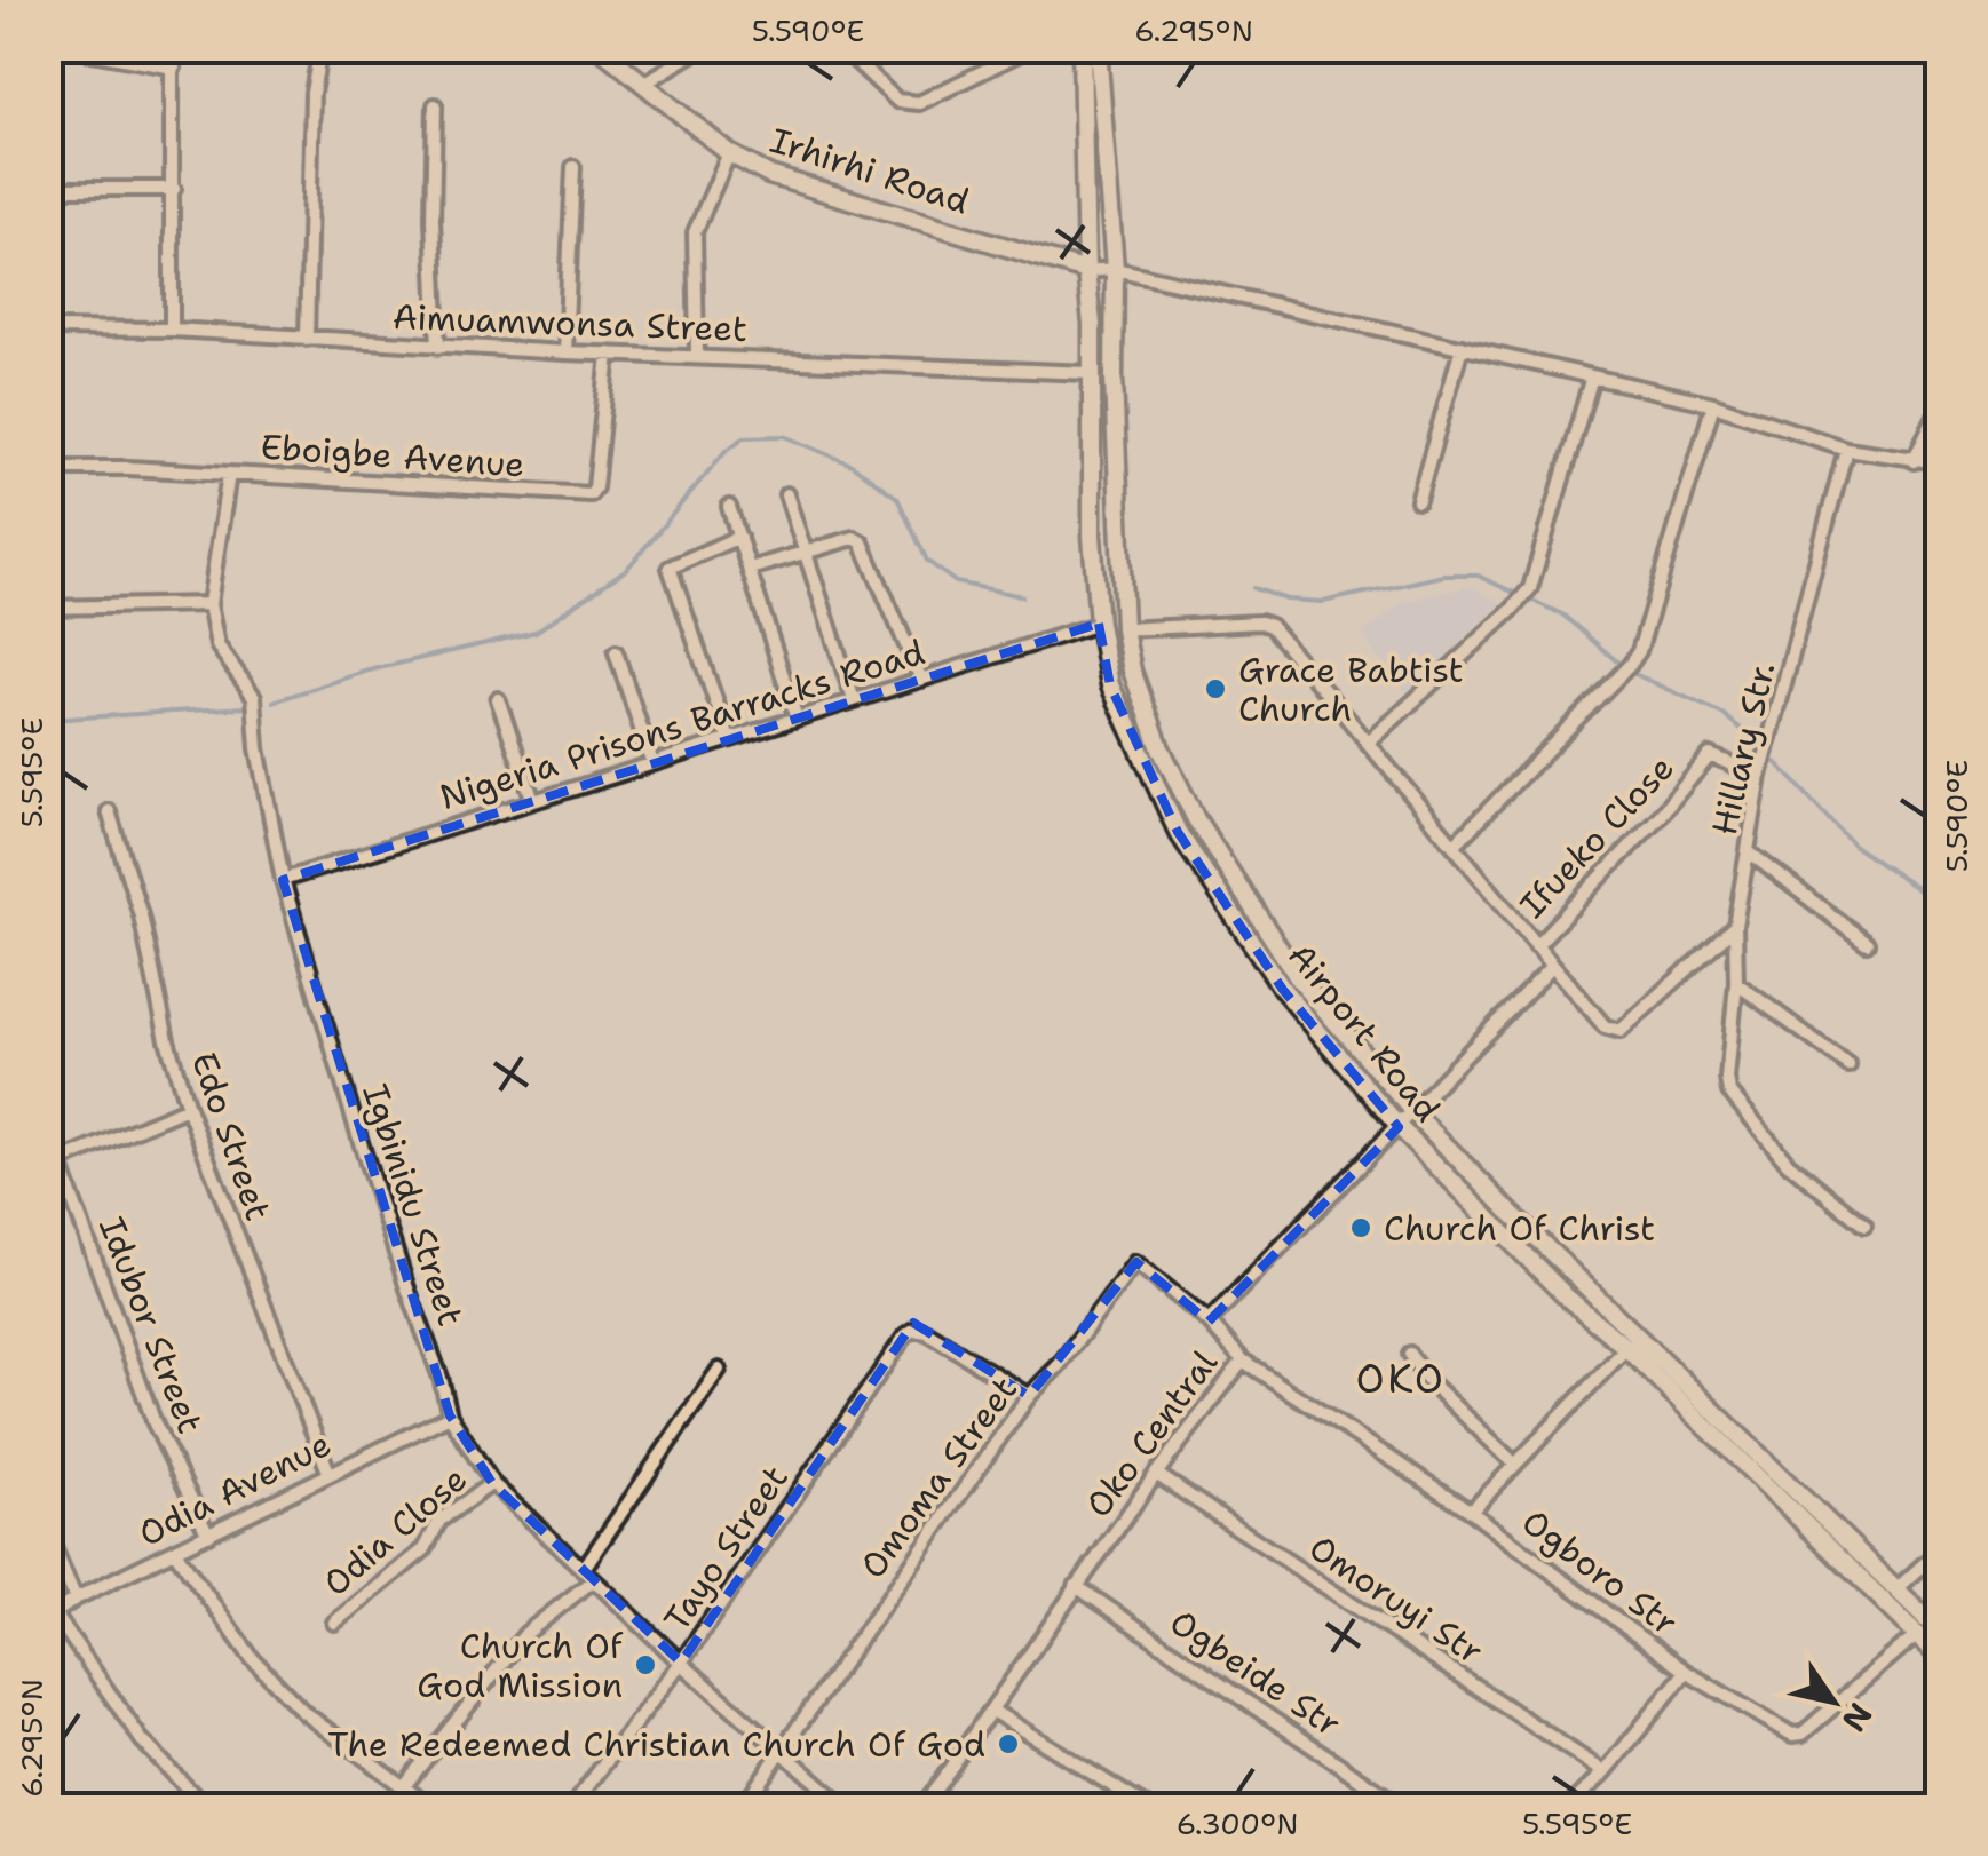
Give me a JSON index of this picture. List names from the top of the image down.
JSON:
{
  "streets": {
    "main road": ["Irhirhi Road", "Airport Road"],
    "street": [
      "Aimuamwonsa Street",
      "Eboigbe Avenue",
      "Nigeria Prisons Barracks Road",
      "Hillary Str.",
      "Ifueko Close",
      "Edo Street",
      "Igbinidu Street",
      "Idubor Street",
      "Oko Central",
      "Omoma Street",
      "Odia Avenue",
      "Odia Close",
      "Tayo Street",
      "Ogboro Str",
      "Omoruyi Str",
      "Ogbeide Str"
    ]
  },
  "crossings": [
    ["Irhirhi Road", "Airport Road"],
    ["Aimuamwonsa Street", "Eboigbe Avenue"],
    ["Aimuamwonsa Street", "Airport Road"],
    ["Eboigbe Avenue", "Igbinidu Street"],
    ["Nigeria Prisons Barracks Road", "Airport Road"],
    ["Nigeria Prisons Barracks Road", "Igbinidu Street"],
    ["Hillary Str.", "Ifueko Close"],
    ["Airport Road", "Oko Central"],
    ["Airport Road", "Ogboro Str"],
    ["Edo Street", "Odia Avenue"],
    ["Igbinidu Street", "Omoma Street"],
    ["Igbinidu Street", "Odia Avenue"],
    ["Igbinidu Street", "Odia Close"],
    ["Igbinidu Street", "Tayo Street"],
    ["Idubor Street", "Odia Avenue"],
    ["Oko Central", "Omoma Street"],
    ["Oko Central", "Ogboro Str"],
    ["Oko Central", "Omoruyi Str"],
    ["Oko Central", "Ogbeide Str"],
    ["Omoma Street", "Tayo Street"]
  ],
  "districts": ["OKO"],
  "places": [
    "Grace Babtist Church",
    "Church Of Christ",
    "Church Of God Mission",
    "The Redeemed Christian Church Of God"
  ],
  "north": "bottom right",
  "coordinates": [
    "5.590°E",
    "6.295°N",
    "5.595°E",
    "6.300°N"
  ]
}
